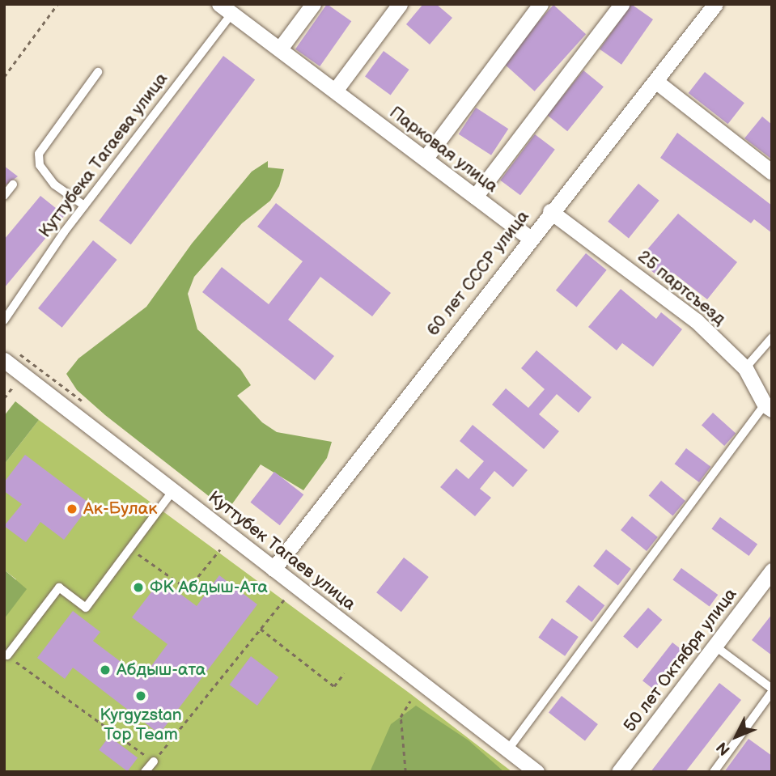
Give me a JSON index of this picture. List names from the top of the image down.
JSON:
{
  "streets": {
    "street": [
      "Парковая улица",
      "60 лет СССР улица",
      "25 партсъезд",
      "Куттубек Тагаев улица",
      "50 лет Октября улица"
    ],
    "lane": ["Куттубека Тагаева улица"]
  },
  "crossings": [
    ["Парковая улица", "Куттубека Тагаева улица"],
    ["Парковая улица", "60 лет СССР улица"],
    ["60 лет СССР улица", "25 партсъезд"],
    ["60 лет СССР улица", "Куттубек Тагаев улица"]
  ],
  "places": [
    "Ак-Булак",
    "ФК Абдыш-Ата",
    "Абдыш-ата",
    "Kyrgyzstan Top Team"
  ],
  "north": "bottom left"
}
